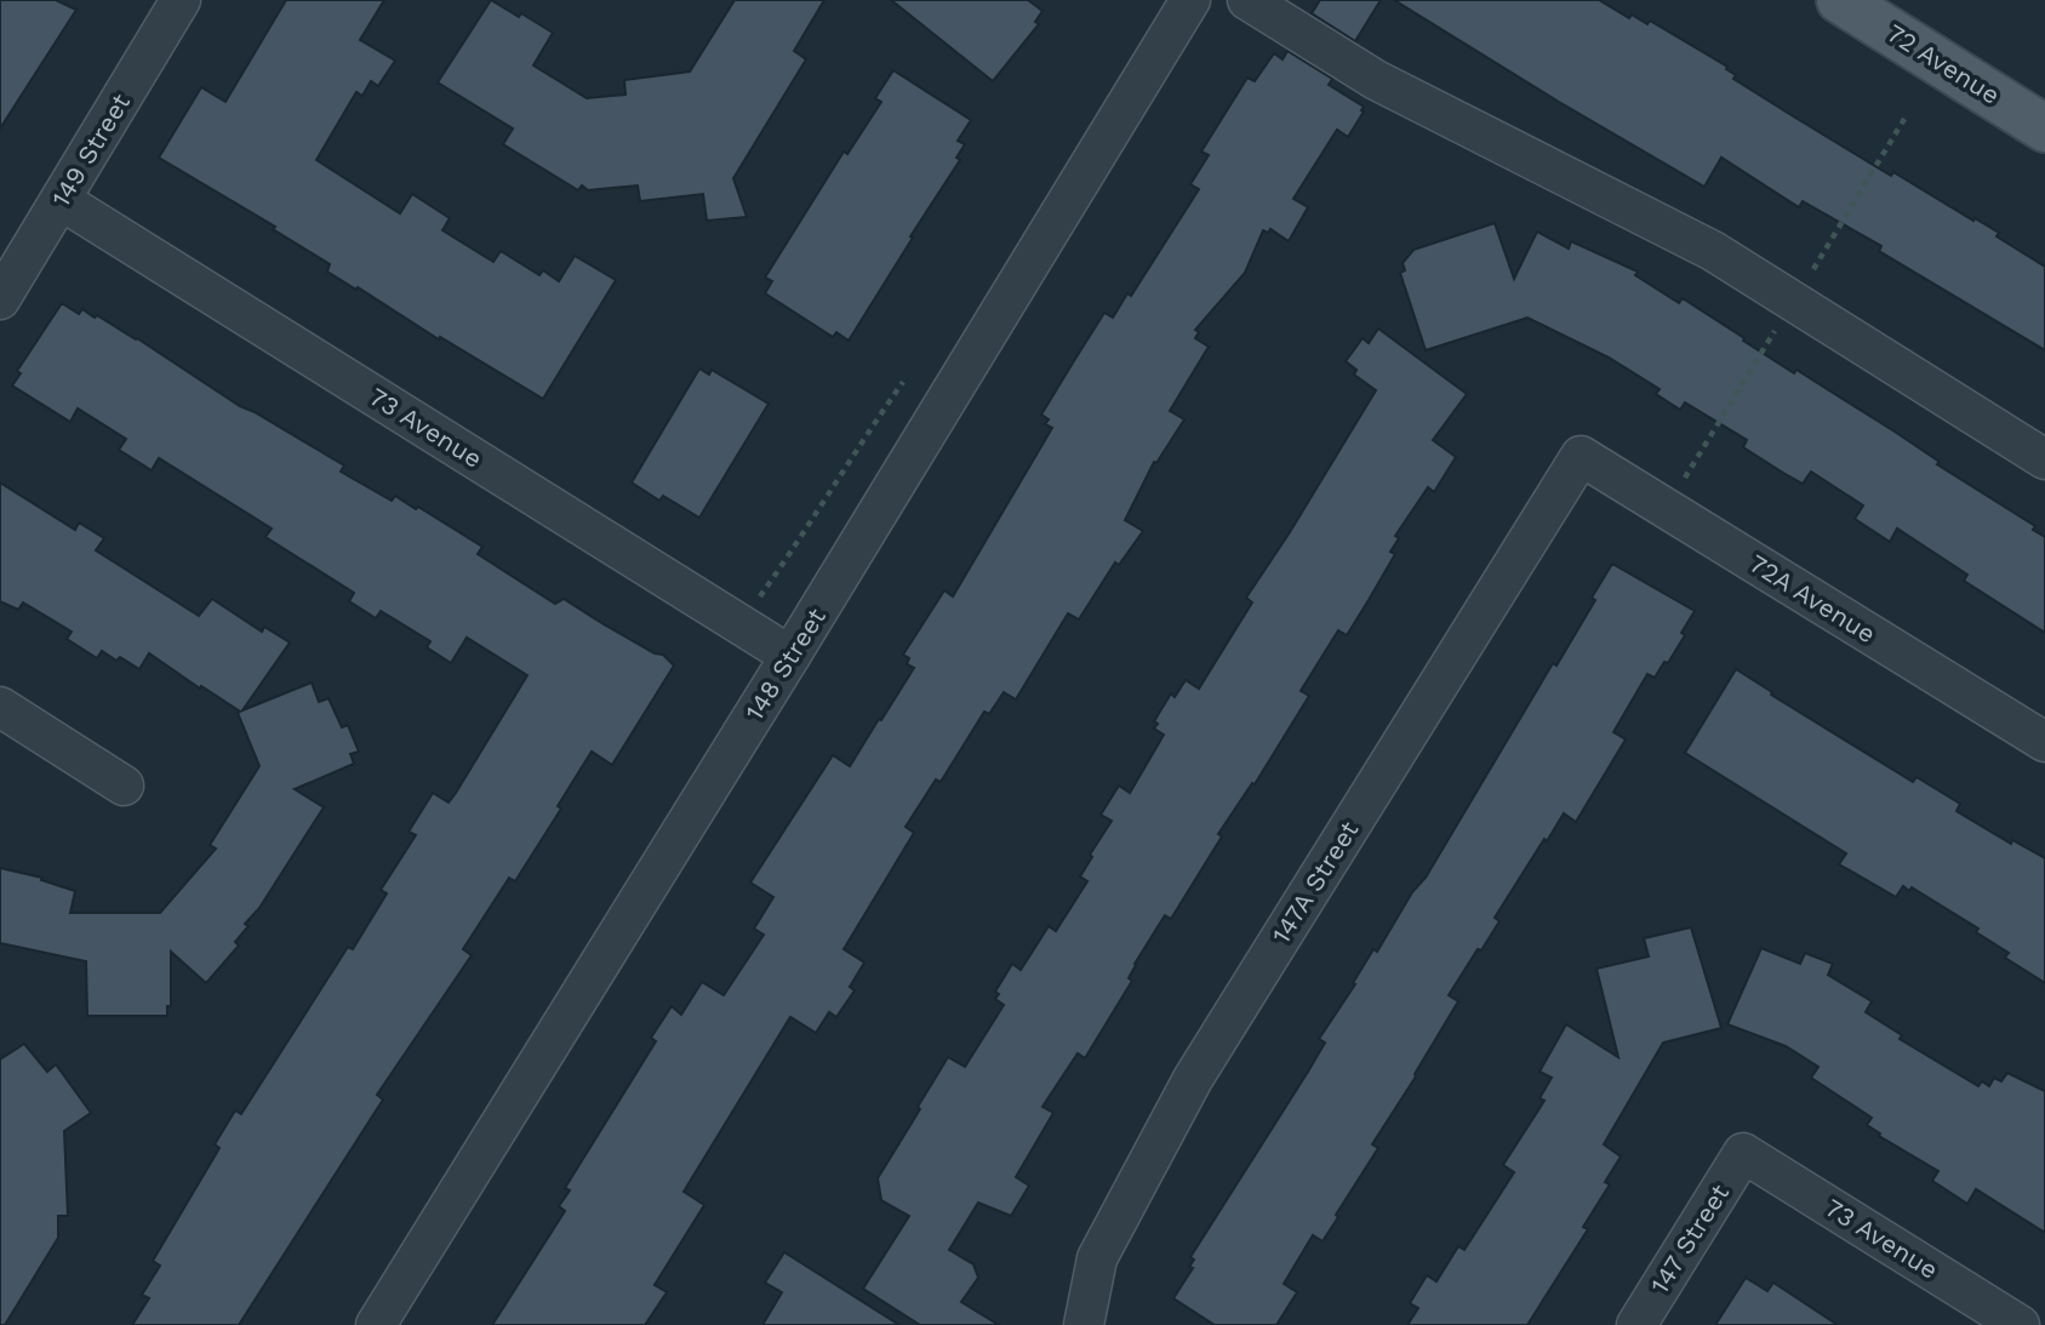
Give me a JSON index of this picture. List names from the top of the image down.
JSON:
{
  "streets": {
    "main road": ["72 Avenue"],
    "street": [
      "149 Street",
      "73 Avenue",
      "72A Avenue",
      "148 Street",
      "147A Street",
      "147 Street"
    ]
  },
  "crossings": [
    ["149 Street", "73 Avenue"],
    ["73 Avenue", "148 Street"],
    ["73 Avenue", "147 Street"],
    ["72A Avenue", "147A Street"]
  ]
}
